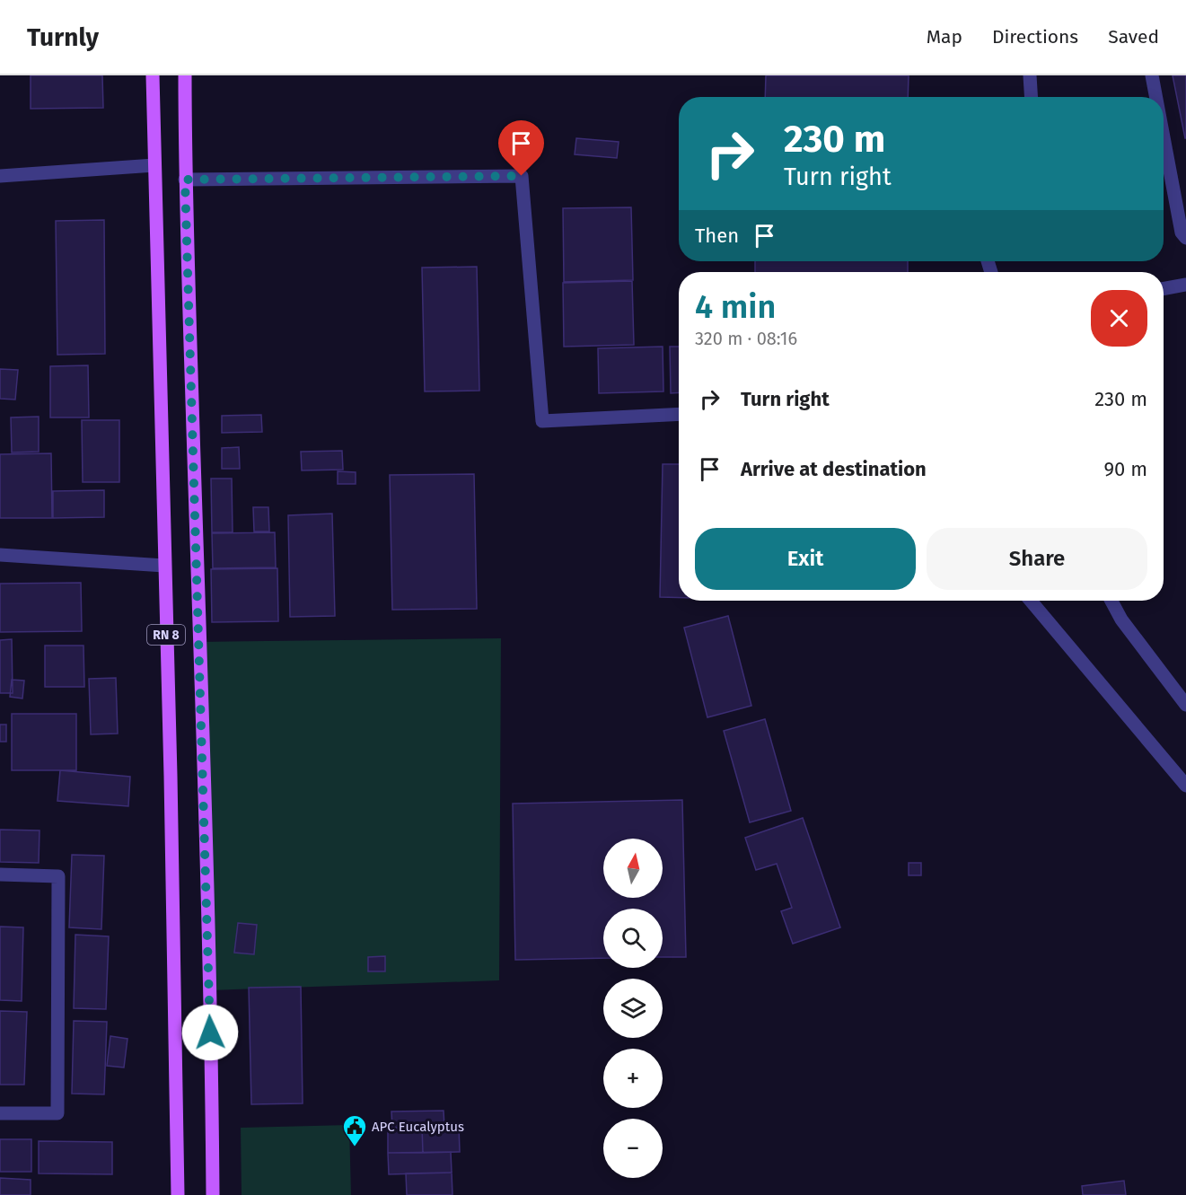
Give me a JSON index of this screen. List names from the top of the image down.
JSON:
{
  "streets": {
    "main road": ["RN 8"]
  },
  "places": {
    "public building": ["APC Eucalyptus"]
  },
  "north": "top",
  "page": {
    "header": "Turnly",
    "nav": ["Map", "Directions", "Saved"],
    "turn": ["230 m", "Turn right"],
    "then": "Then",
    "heading": ["4 min", "320 m · 08:16"],
    "list": [
      {
        "name": "Turn right",
        "value": "230 m"
      },
      {
        "name": "Arrive at destination",
        "value": "90 m"
      }
    ],
    "buttons": ["Exit", "Share"],
    "map_buttons": ["+", "−"]
  }
}
